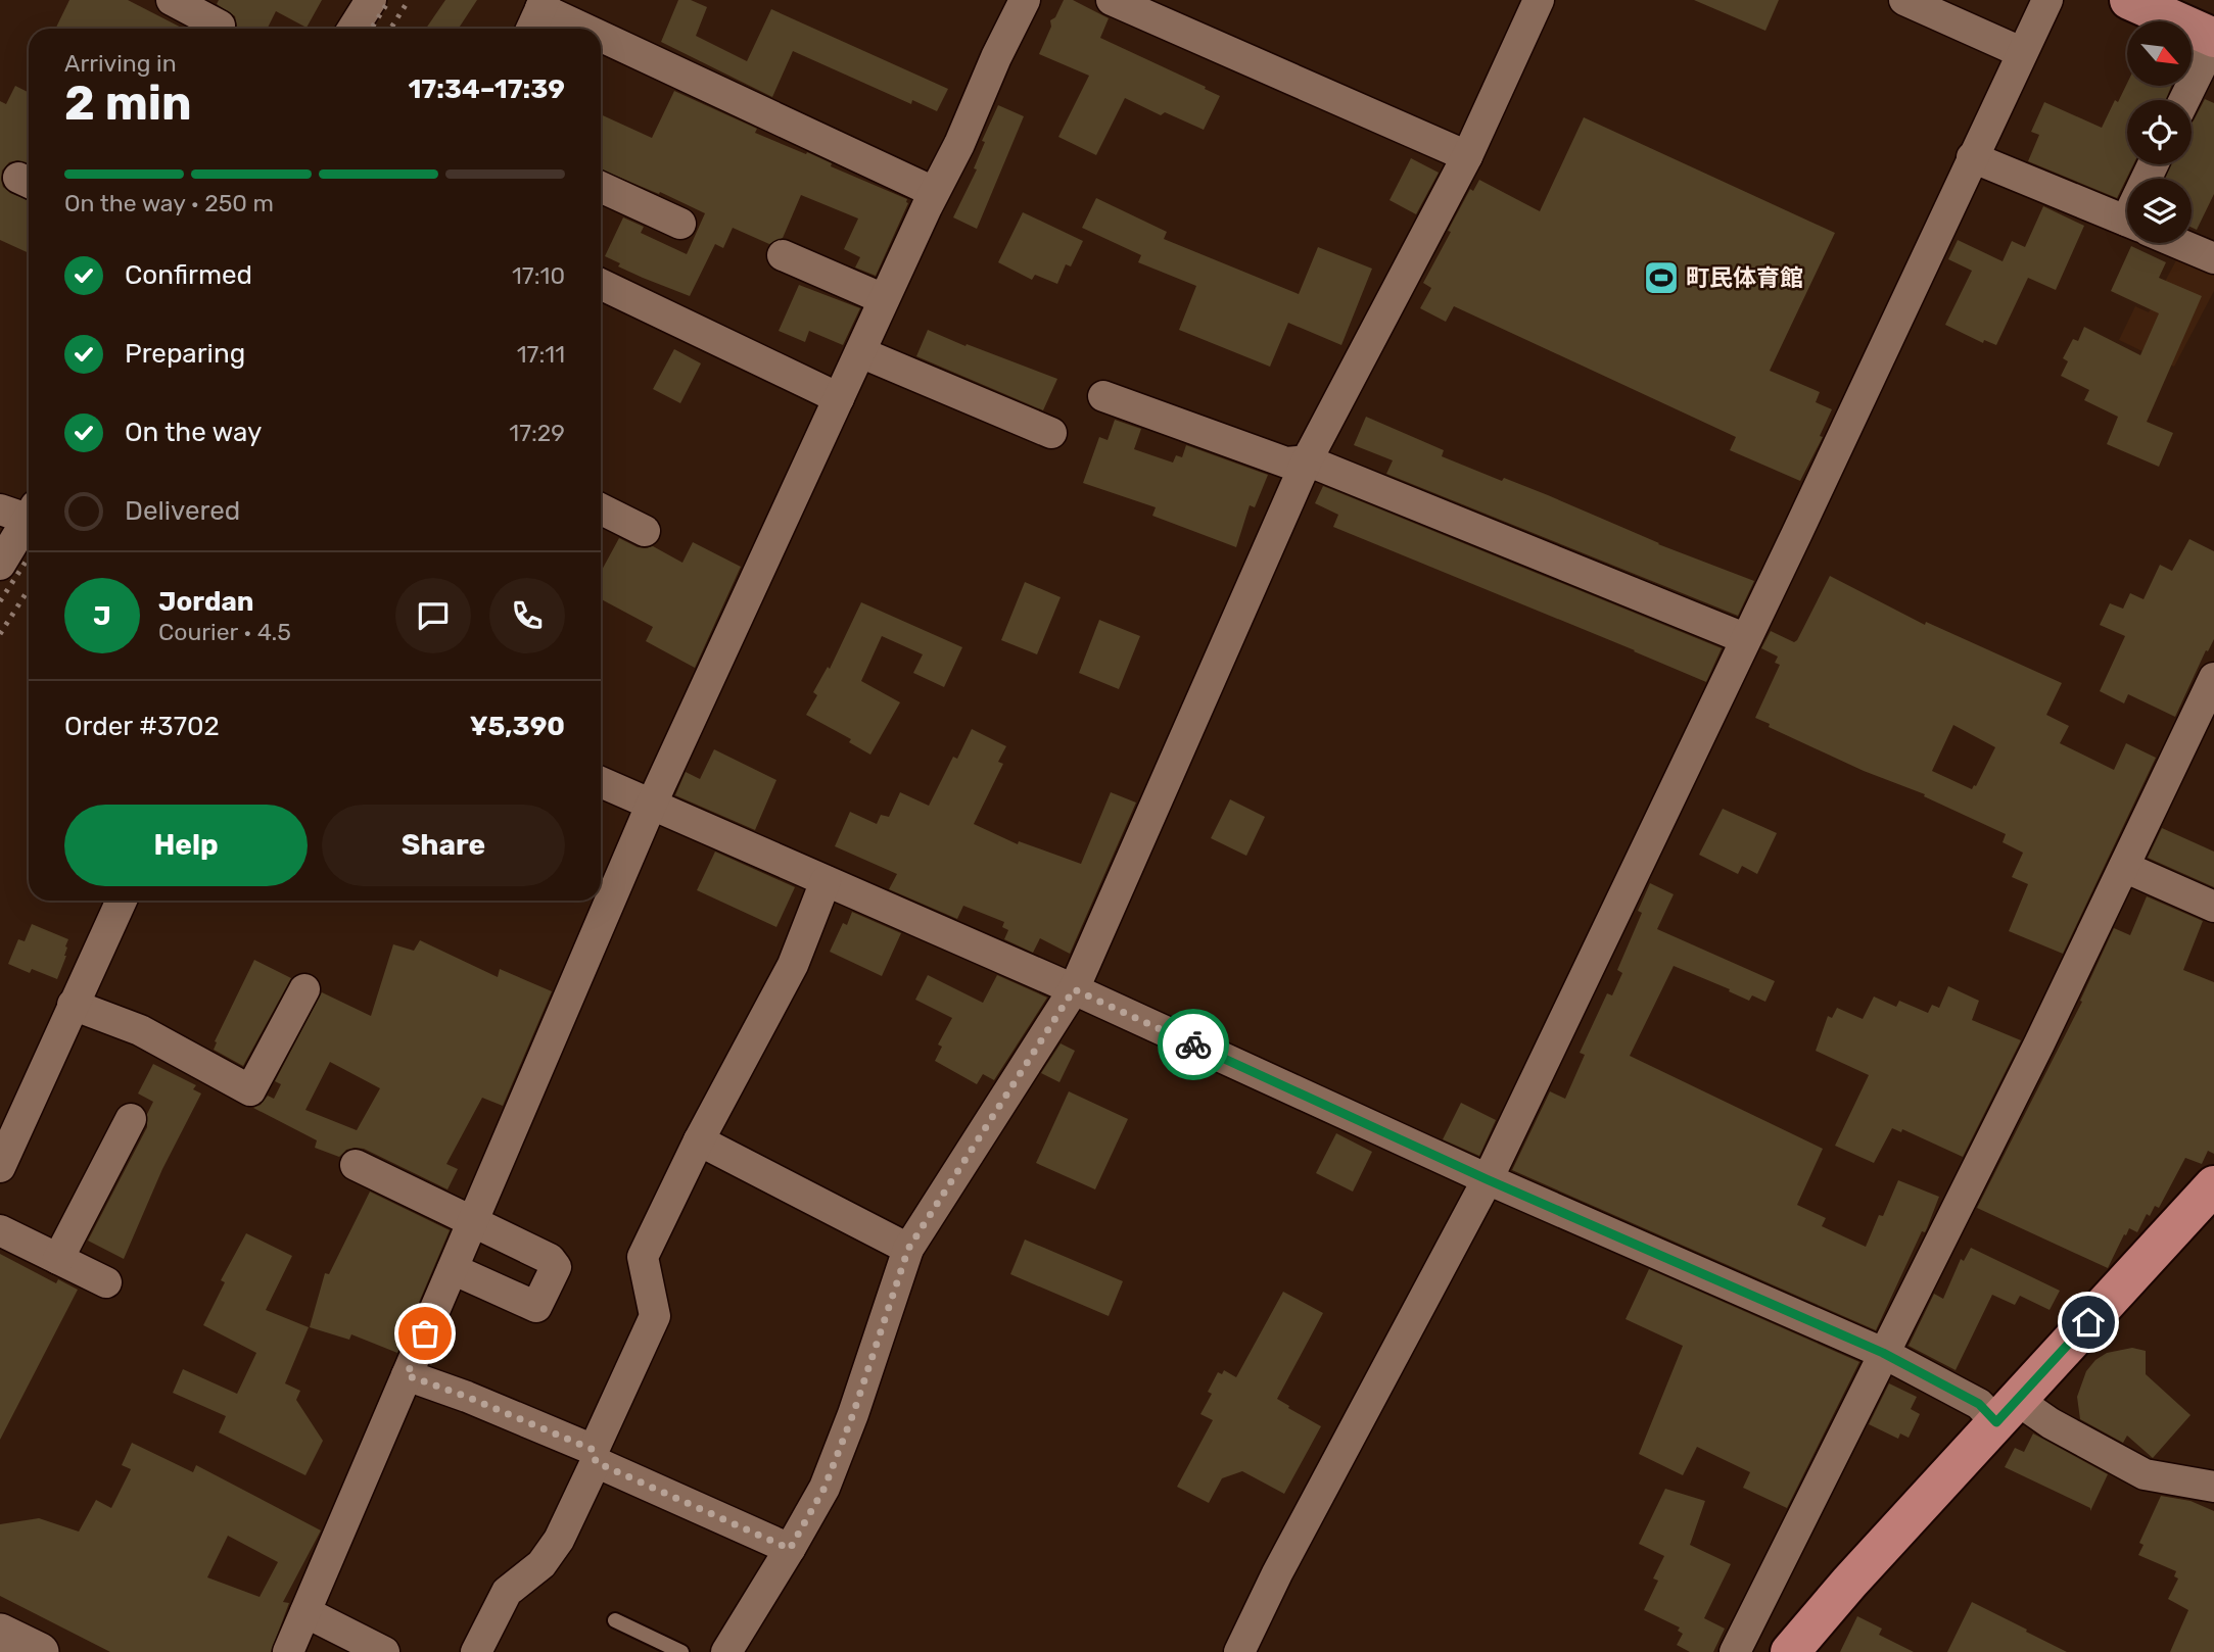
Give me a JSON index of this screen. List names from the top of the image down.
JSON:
{
  "places": {
    "sports": ["町民体育館"]
  },
  "north": "bottom right",
  "page": {
    "heading": ["2 min", "Arriving in", "17:34–17:39"],
    "panel": [
      "Jordan",
      "Courier · 4.5",
      "Order #3702",
      "¥5,390"
    ],
    "bar": "On the way · 250 m",
    "list": [
      ["Confirmed", "17:10"],
      ["Preparing", "17:11"],
      ["On the way", "17:29"],
      "Delivered"
    ],
    "round": "J",
    "buttons": ["Help", "Share"]
  }
}
